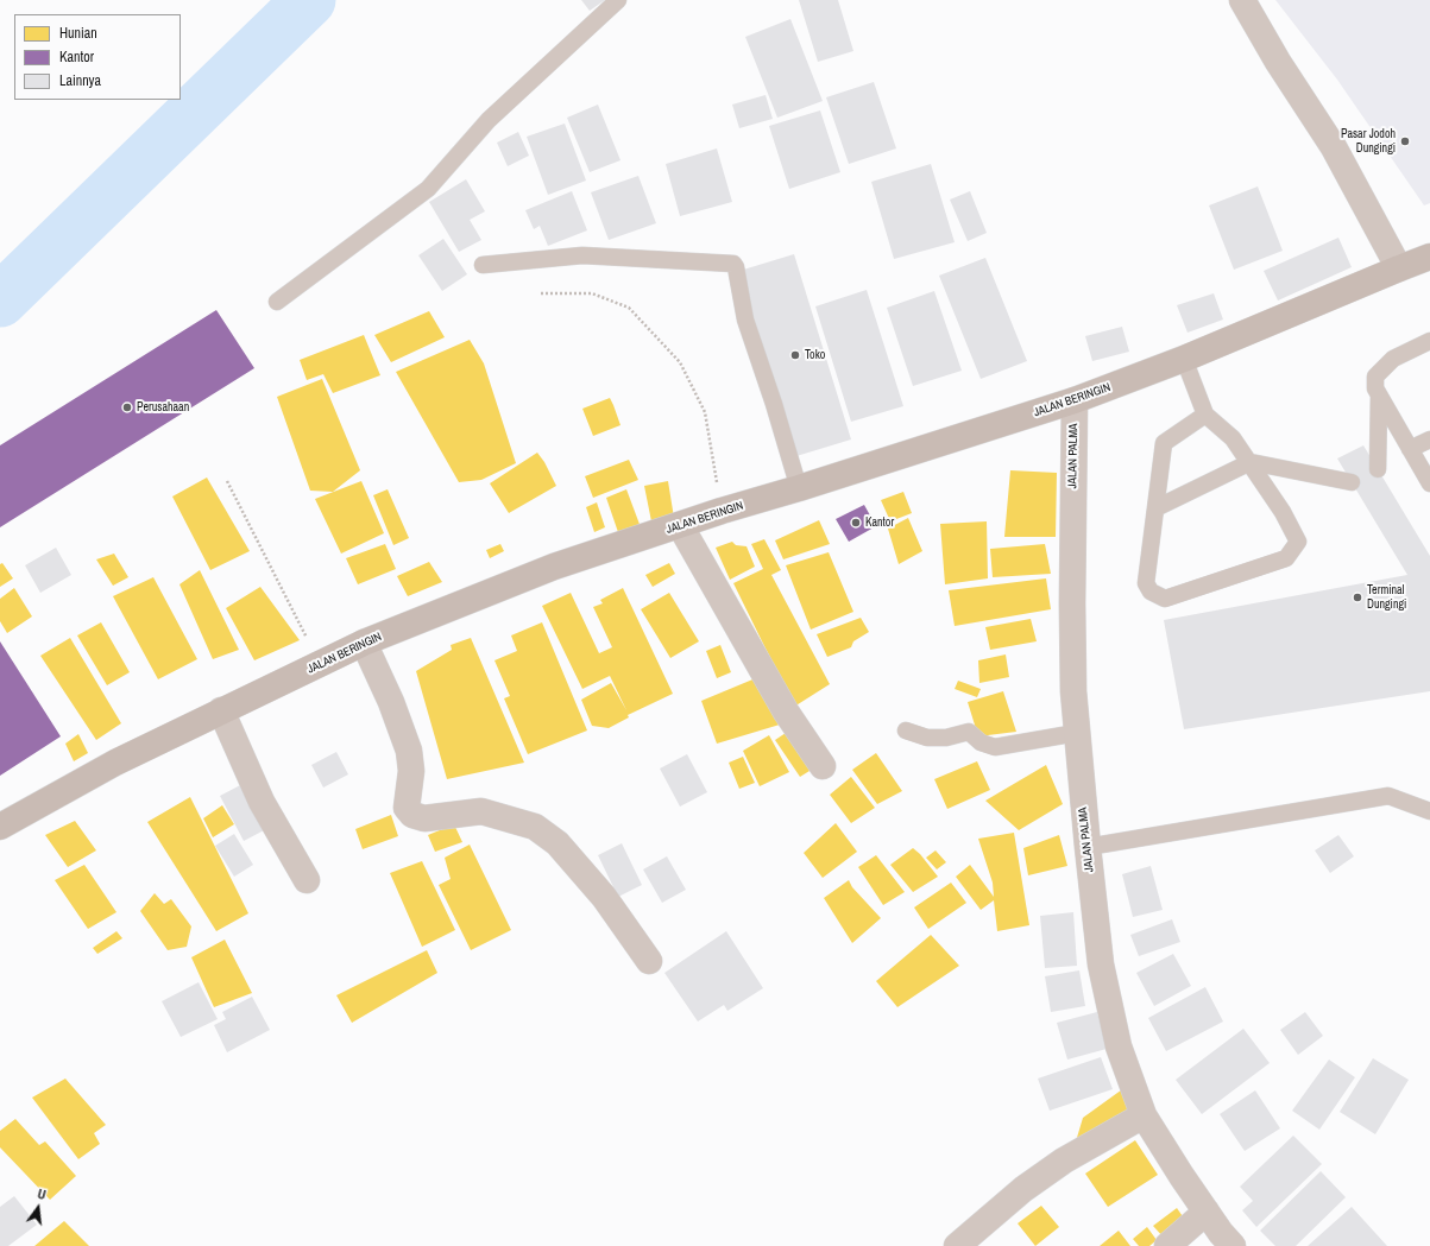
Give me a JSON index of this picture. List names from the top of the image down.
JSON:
{
  "streets": {
    "street": ["JALAN BERINGIN", "JALAN PALMA"]
  },
  "crossings": [
    ["JALAN BERINGIN", "JALAN PALMA"]
  ],
  "places": [
    "Pasar Jodoh Dungingi",
    "Toko",
    "Perusahaan",
    "Kantor",
    "Terminal Dungingi"
  ],
  "legend": ["Hunian", "Kantor", "Lainnya"],
  "north": "top"
}
